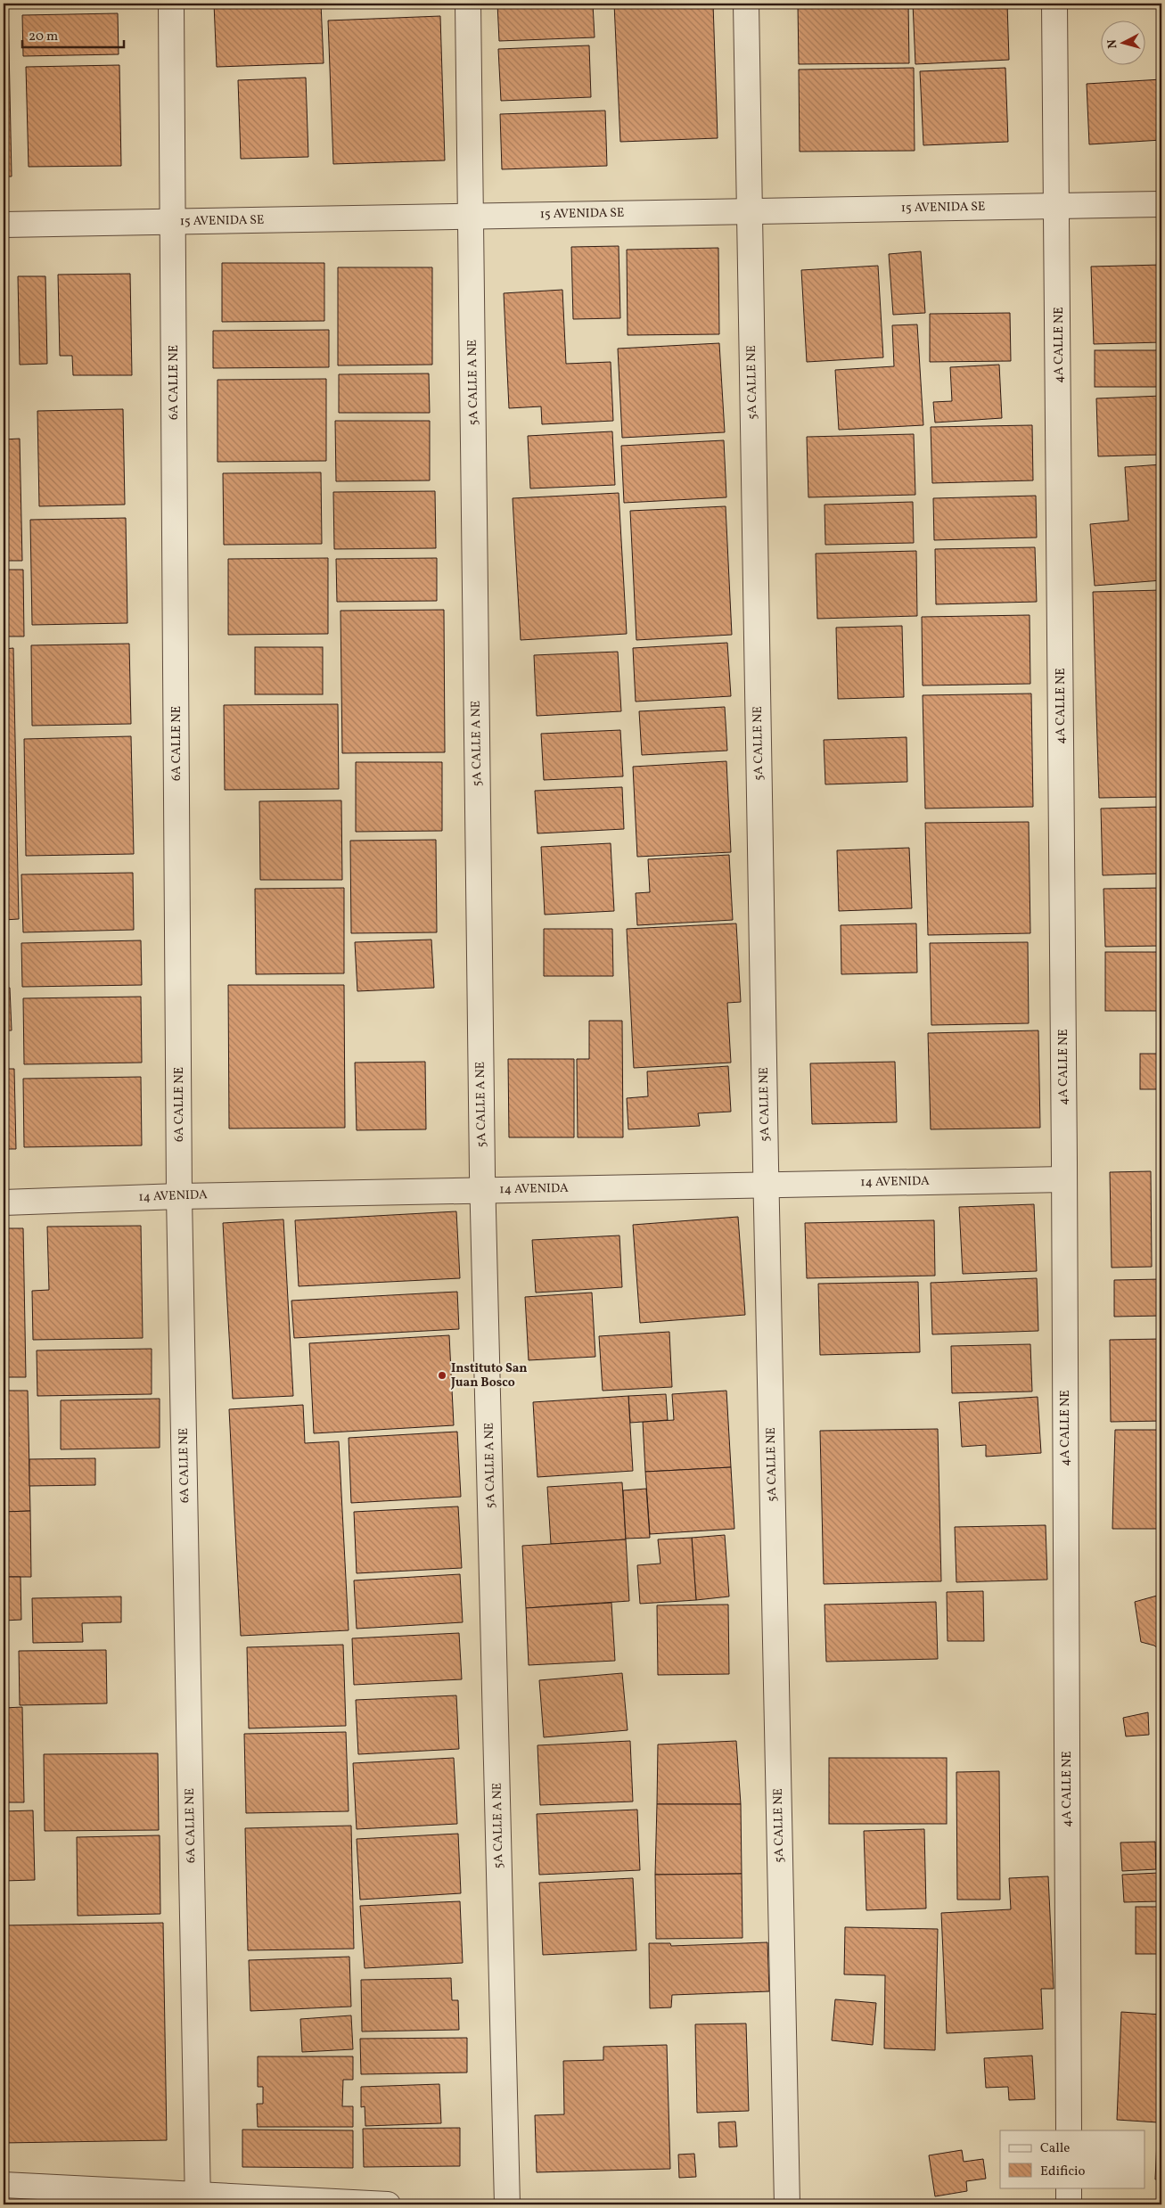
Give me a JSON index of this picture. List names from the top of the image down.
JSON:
{
  "streets": {
    "street": [
      "15 AVENIDA SE",
      "4A CALLE NE",
      "6A CALLE NE",
      "5A CALLE A NE",
      "5A CALLE NE",
      "14 AVENIDA"
    ]
  },
  "crossings": [
    ["15 AVENIDA SE", "4A CALLE NE"],
    ["15 AVENIDA SE", "6A CALLE NE"],
    ["15 AVENIDA SE", "5A CALLE A NE"],
    ["15 AVENIDA SE", "5A CALLE NE"],
    ["4A CALLE NE", "14 AVENIDA"],
    ["6A CALLE NE", "14 AVENIDA"],
    ["5A CALLE A NE", "14 AVENIDA"],
    ["5A CALLE NE", "14 AVENIDA"]
  ],
  "places": ["Instituto San Juan Bosco"],
  "legend": ["Calle", "Edificio"],
  "scale_bar": "20 m",
  "north": "left"
}
